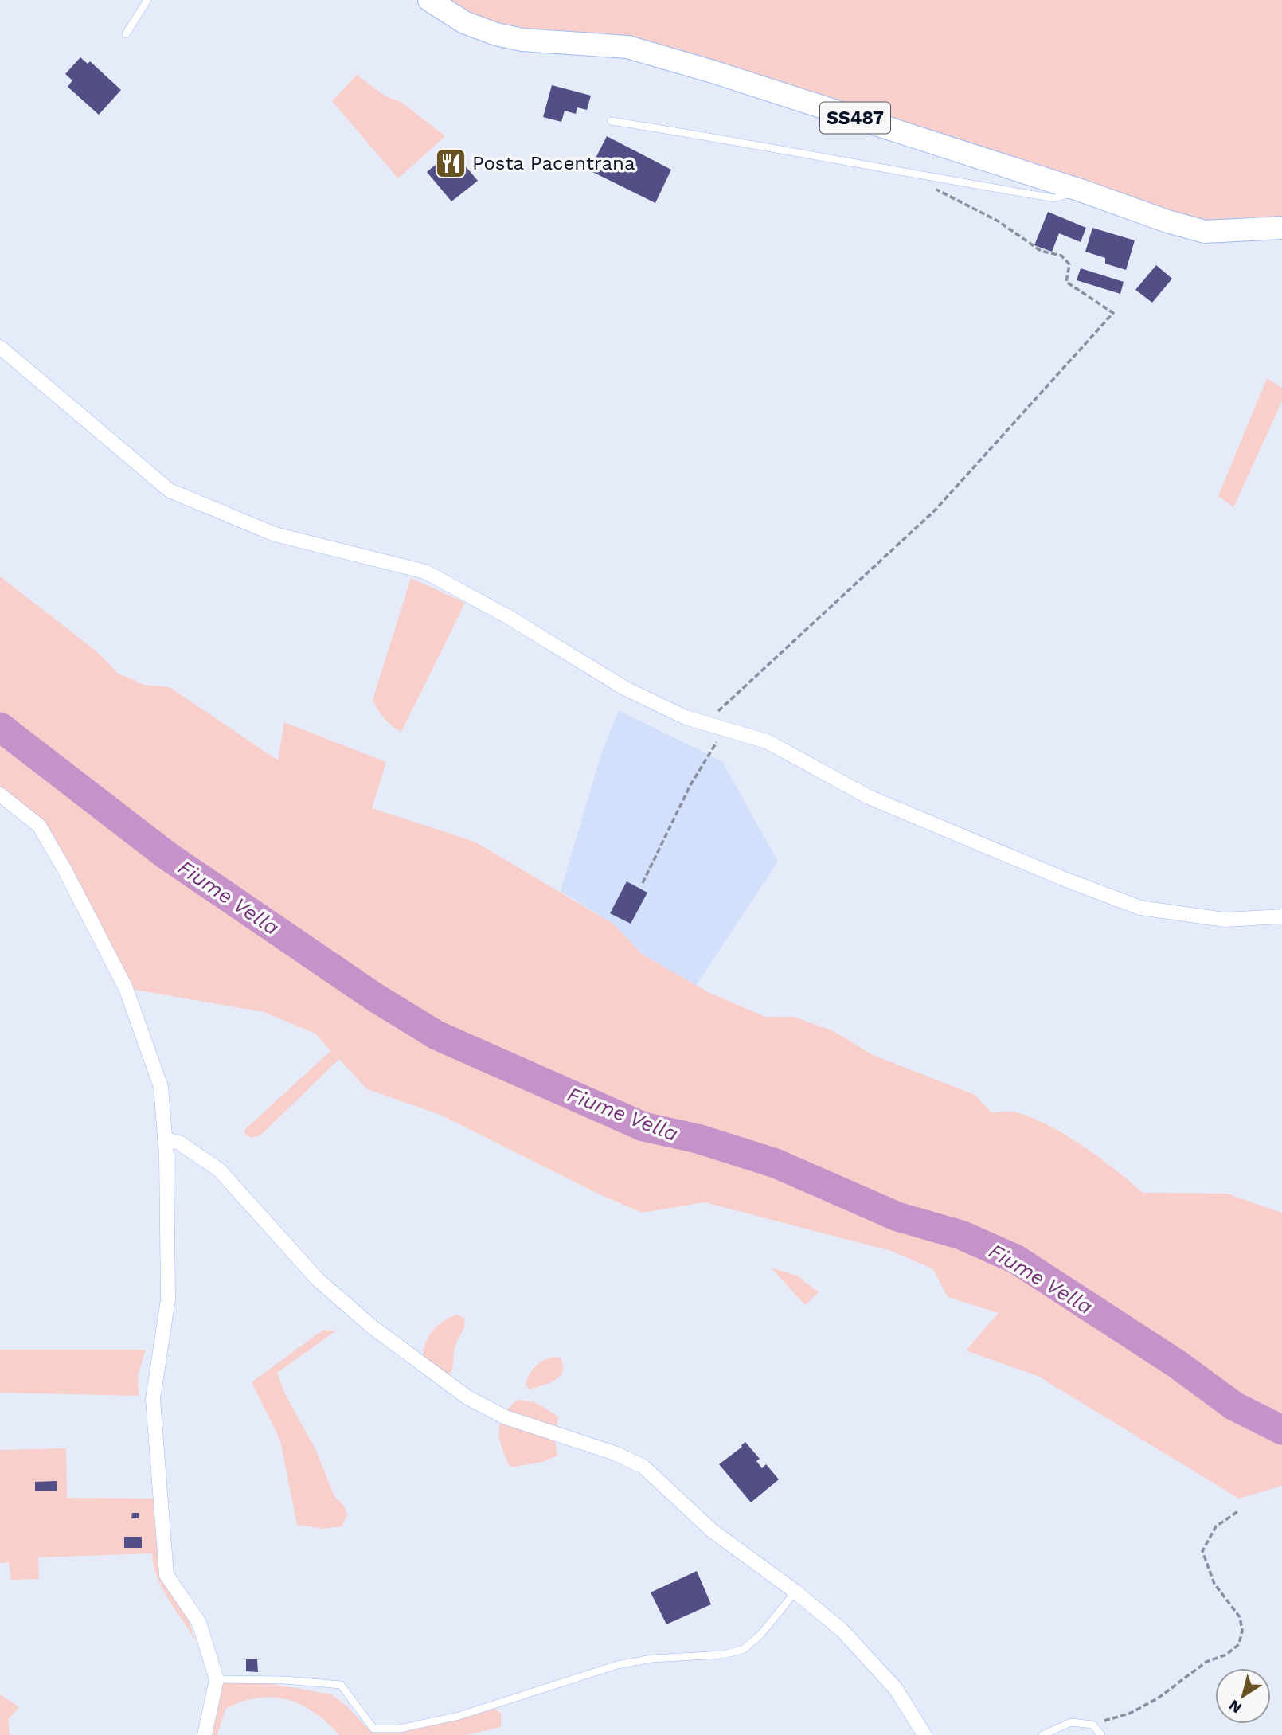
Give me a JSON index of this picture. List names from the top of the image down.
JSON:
{
  "streets": {
    "main road": ["SS487"]
  },
  "water": ["Fiume Vella"],
  "places": {
    "restaurant": ["Posta Pacentrana"]
  },
  "north": "bottom left"
}
